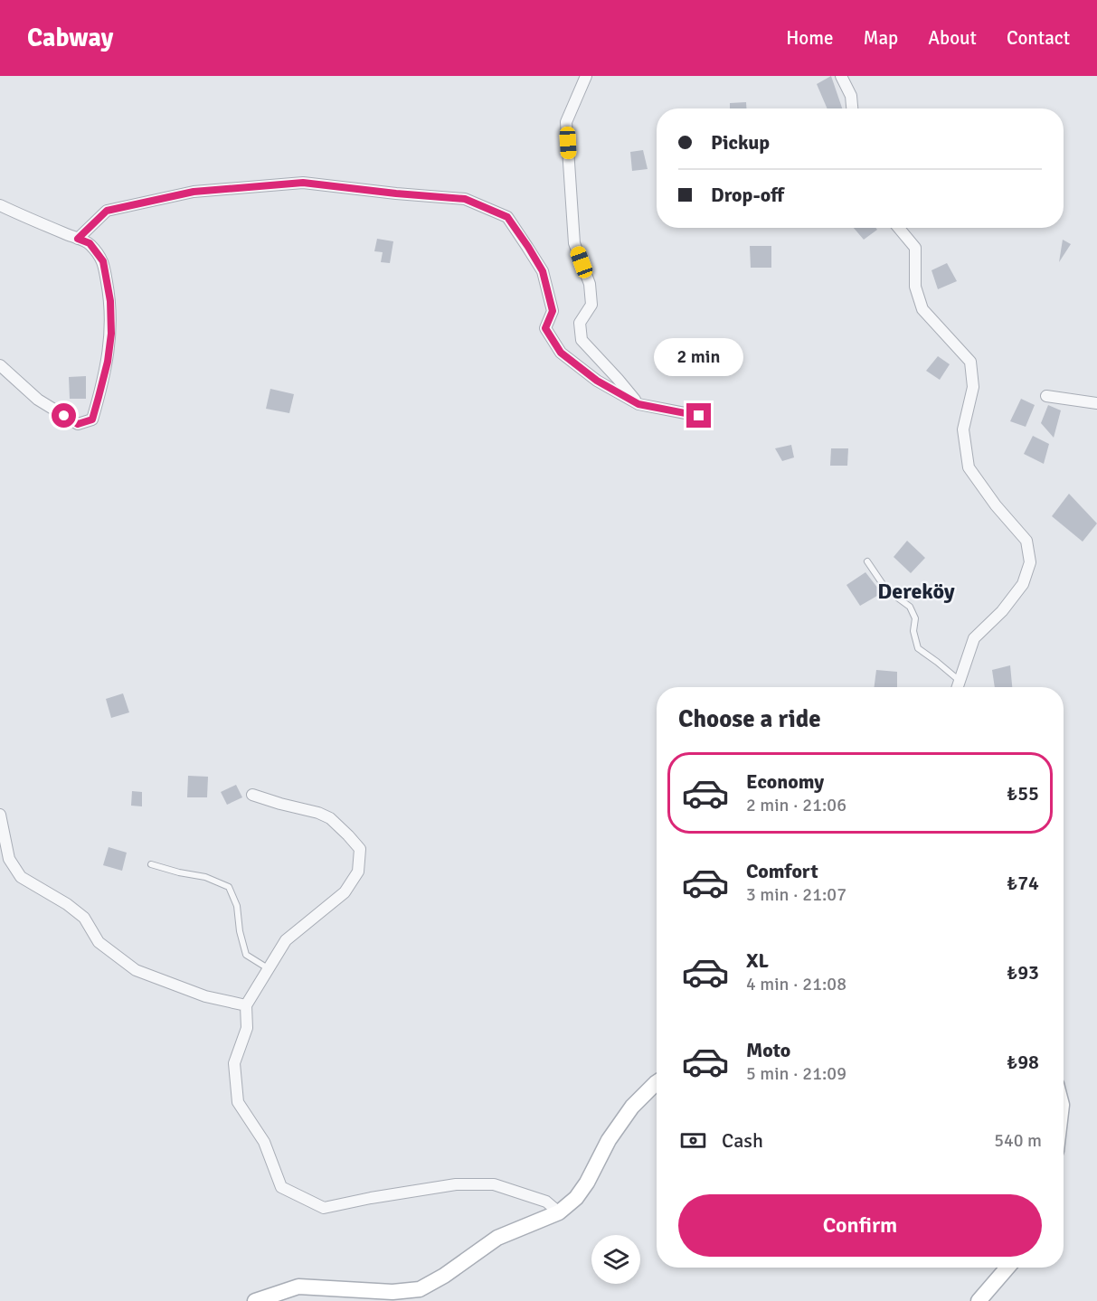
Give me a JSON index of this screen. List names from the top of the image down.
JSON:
{
  "districts": ["Dereköy"],
  "page": {
    "header": "Cabway",
    "nav": [
      "Home",
      "Map",
      "About",
      "Contact"
    ],
    "banner": ["Pickup", "Drop-off"],
    "bubble": "2 min",
    "heading": "Choose a ride",
    "list": [
      {
        "name": "Economy",
        "note": "2 min · 21:06",
        "value": "₺55"
      },
      {
        "name": "Comfort",
        "note": "3 min · 21:07",
        "value": "₺74"
      },
      {
        "name": "XL",
        "note": "4 min · 21:08",
        "value": "₺93"
      },
      {
        "name": "Moto",
        "note": "5 min · 21:09",
        "value": "₺98"
      }
    ],
    "pay": ["Cash", "540 m"],
    "buttons": "Confirm"
  }
}
